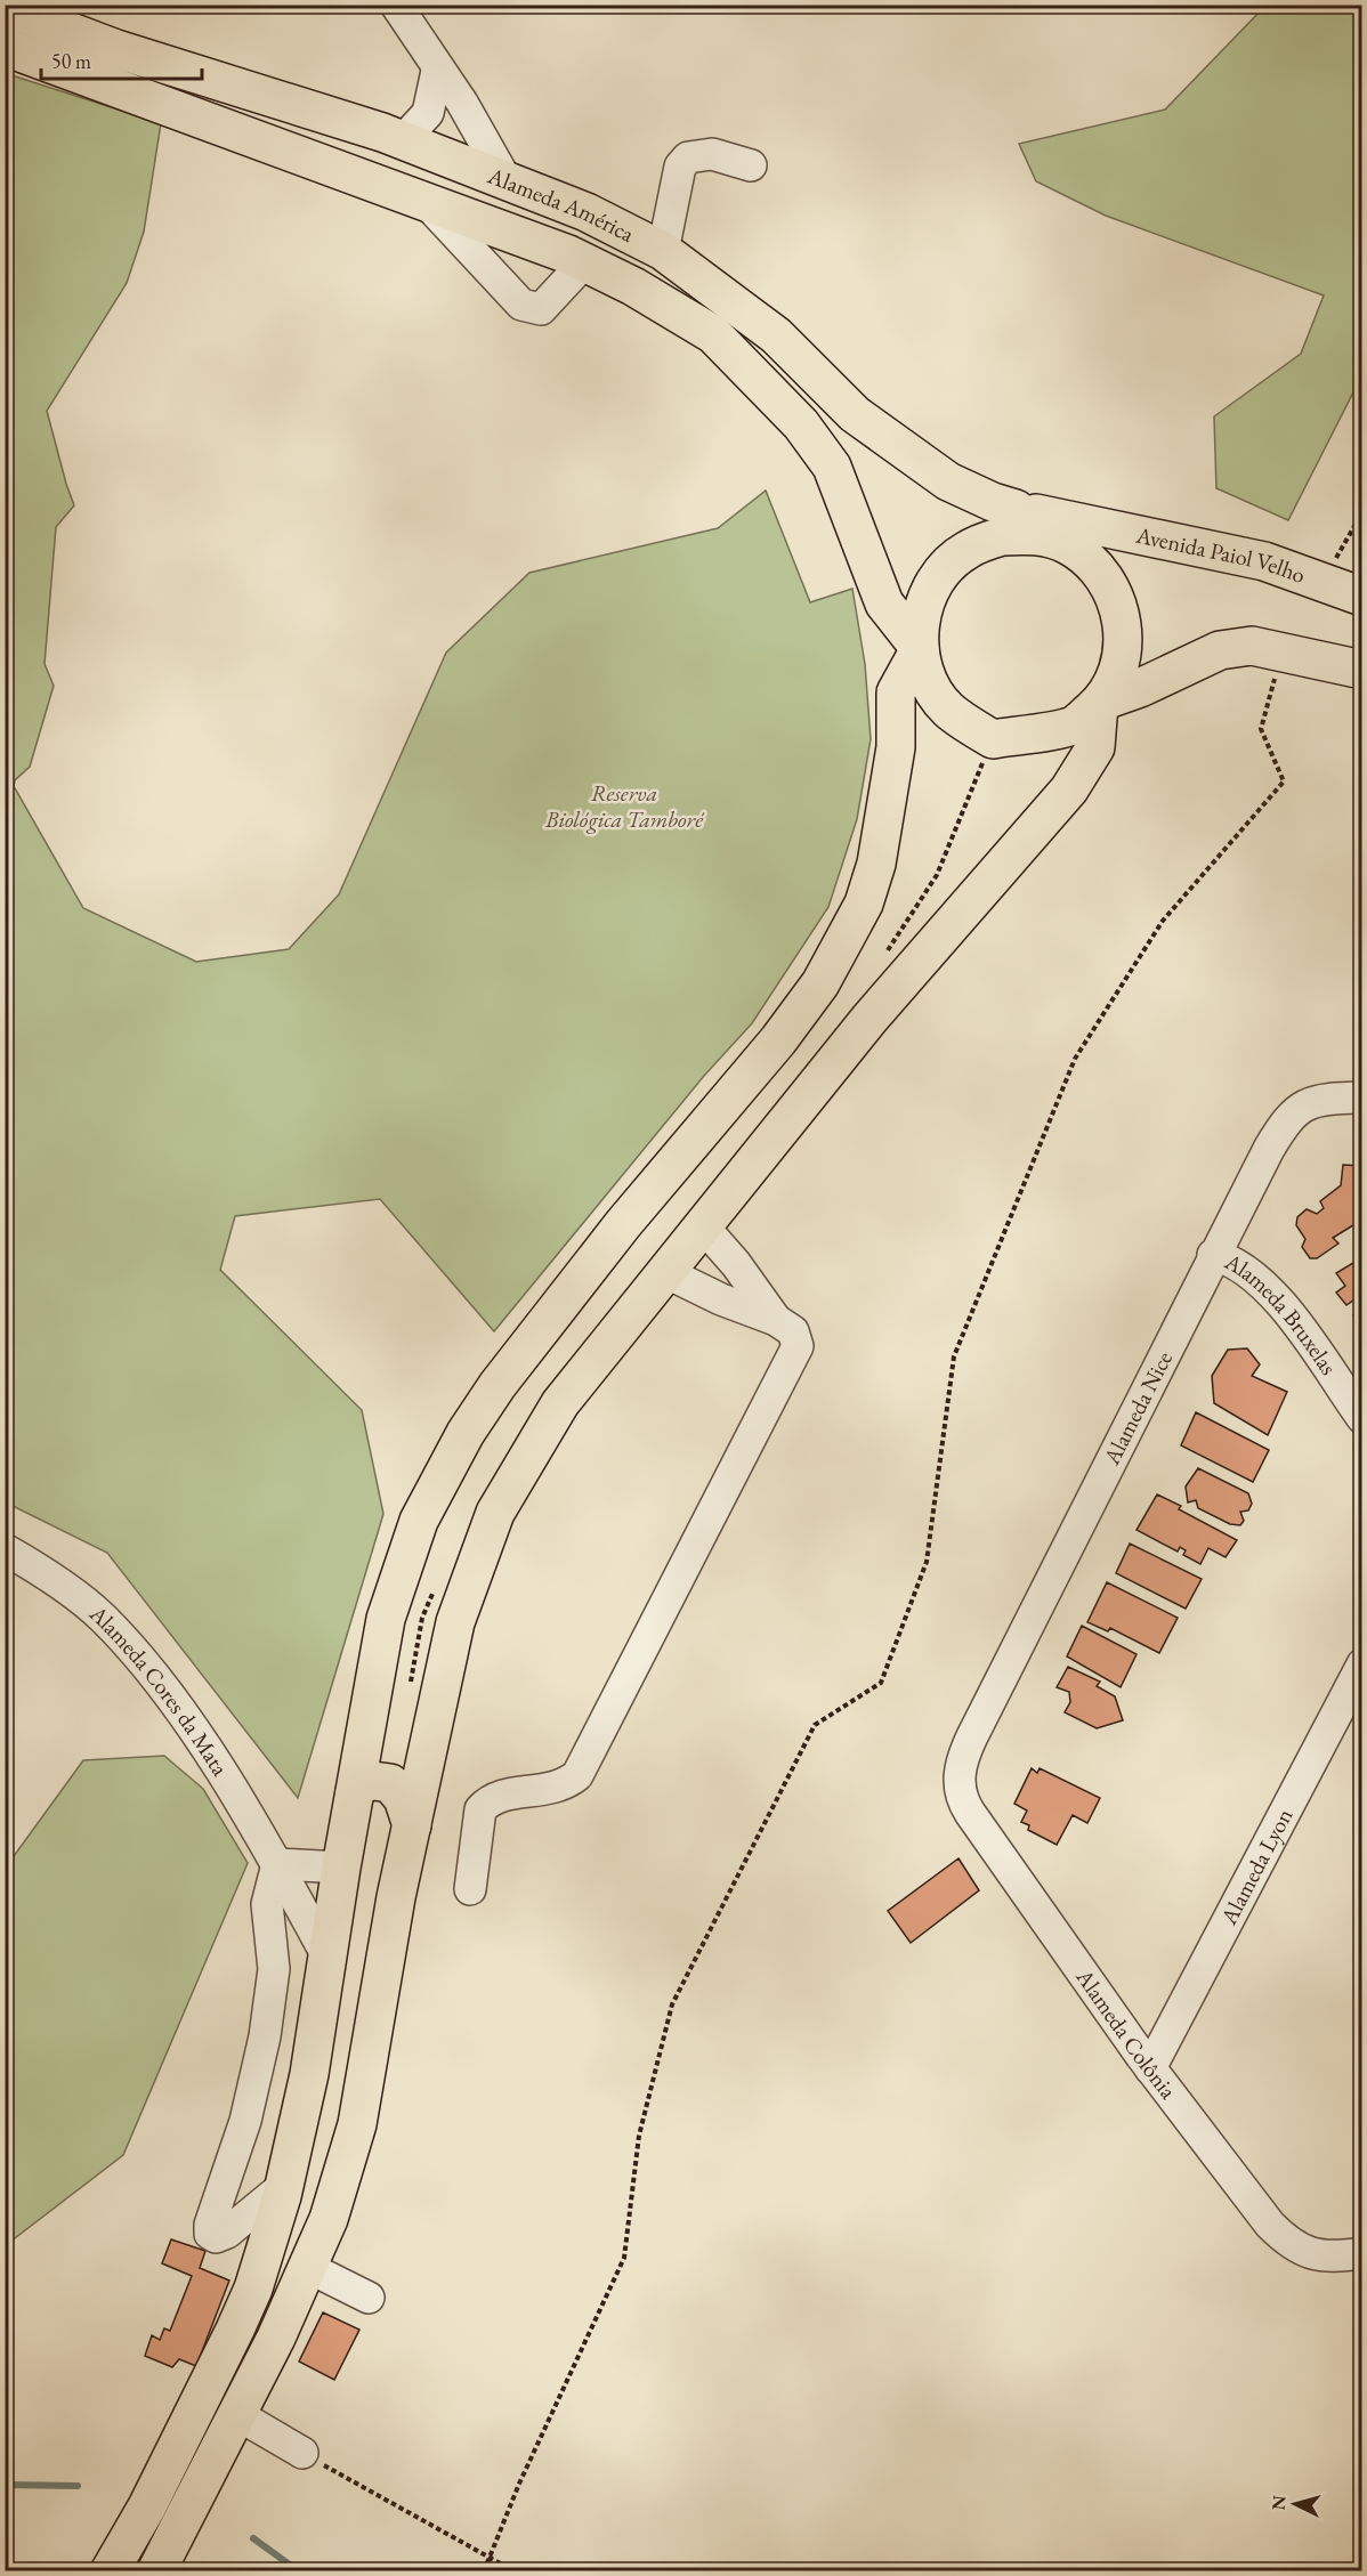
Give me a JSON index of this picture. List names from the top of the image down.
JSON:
{
  "streets": {
    "main road": ["Alameda América", "Avenida Paiol Velho"],
    "street": [
      "Alameda Bruxelas",
      "Alameda Nice",
      "Alameda Cores da Mata",
      "Alameda Lyon",
      "Alameda Colônia"
    ]
  },
  "crossings": [
    ["Alameda América", "Avenida Paiol Velho"],
    ["Alameda América", "Alameda Cores da Mata"],
    ["Alameda Bruxelas", "Alameda Nice"],
    ["Alameda Nice", "Alameda Colônia"],
    ["Alameda Lyon", "Alameda Colônia"]
  ],
  "parks": ["Reserva Biológica Tamboré"],
  "scale_bar": "50 m",
  "north": "left"
}
